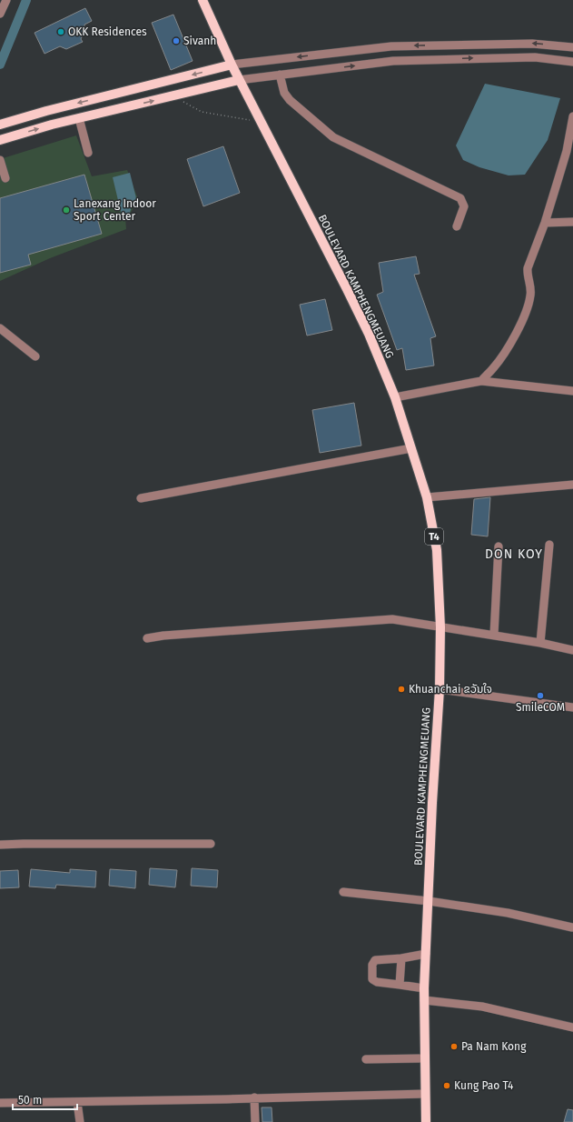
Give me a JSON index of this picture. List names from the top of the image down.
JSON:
{
  "streets": {
    "main road": ["BOULEVARD KAMPHENGMEUANG", "T4"]
  },
  "districts": ["DON KOY"],
  "places": [
    "OKK Residences",
    "Sivanh",
    "Lanexang Indoor Sport Center",
    "Khuanchai ຂວັນໃຈ",
    "SmileCOM",
    "Pa Nam Kong",
    "Kung Pao T4"
  ],
  "scale_bar": "50 m"
}
